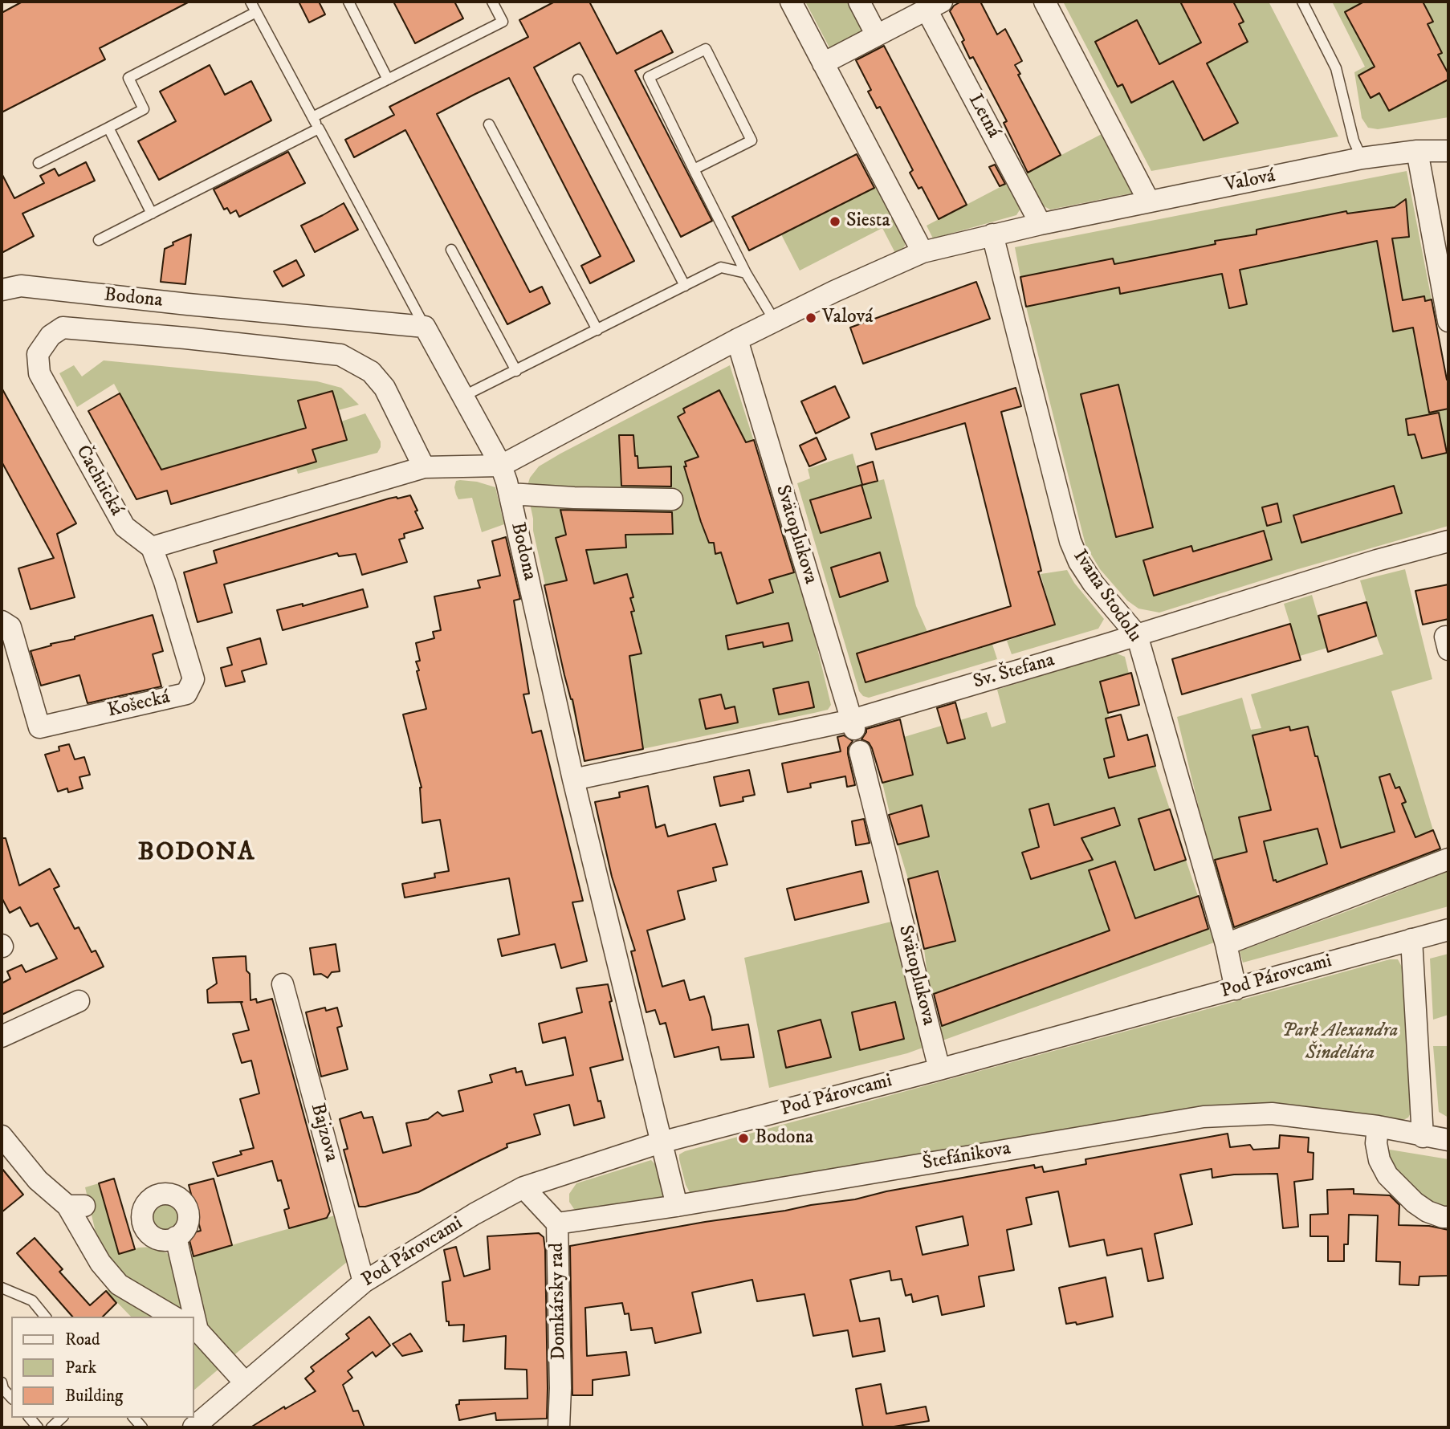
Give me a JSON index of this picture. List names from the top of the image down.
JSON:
{
  "streets": {
    "street": [
      "Letná",
      "Valová",
      "Bodona",
      "Čachtická",
      "Svätoplukova",
      "Ivana Stodolu",
      "Sv. Štefana",
      "Košecká",
      "Pod Párovcami",
      "Bajzova",
      "Štefánikova",
      "Domkársky rad"
    ]
  },
  "crossings": [
    ["Letná", "Valová"],
    ["Valová", "Bodona"],
    ["Valová", "Svätoplukova"],
    ["Valová", "Ivana Stodolu"],
    ["Bodona", "Sv. Štefana"],
    ["Bodona", "Pod Párovcami"],
    ["Bodona", "Štefánikova"],
    ["Čachtická", "Košecká"],
    ["Svätoplukova", "Sv. Štefana"],
    ["Svätoplukova", "Pod Párovcami"],
    ["Ivana Stodolu", "Sv. Štefana"],
    ["Ivana Stodolu", "Pod Párovcami"],
    ["Pod Párovcami", "Bajzova"],
    ["Pod Párovcami", "Domkársky rad"],
    ["Štefánikova", "Domkársky rad"]
  ],
  "districts": ["BODONA"],
  "parks": ["Park Alexandra Šindelára"],
  "places": ["Siesta", "Valová", "Bodona"],
  "legend": ["Road", "Park", "Building"]
}
